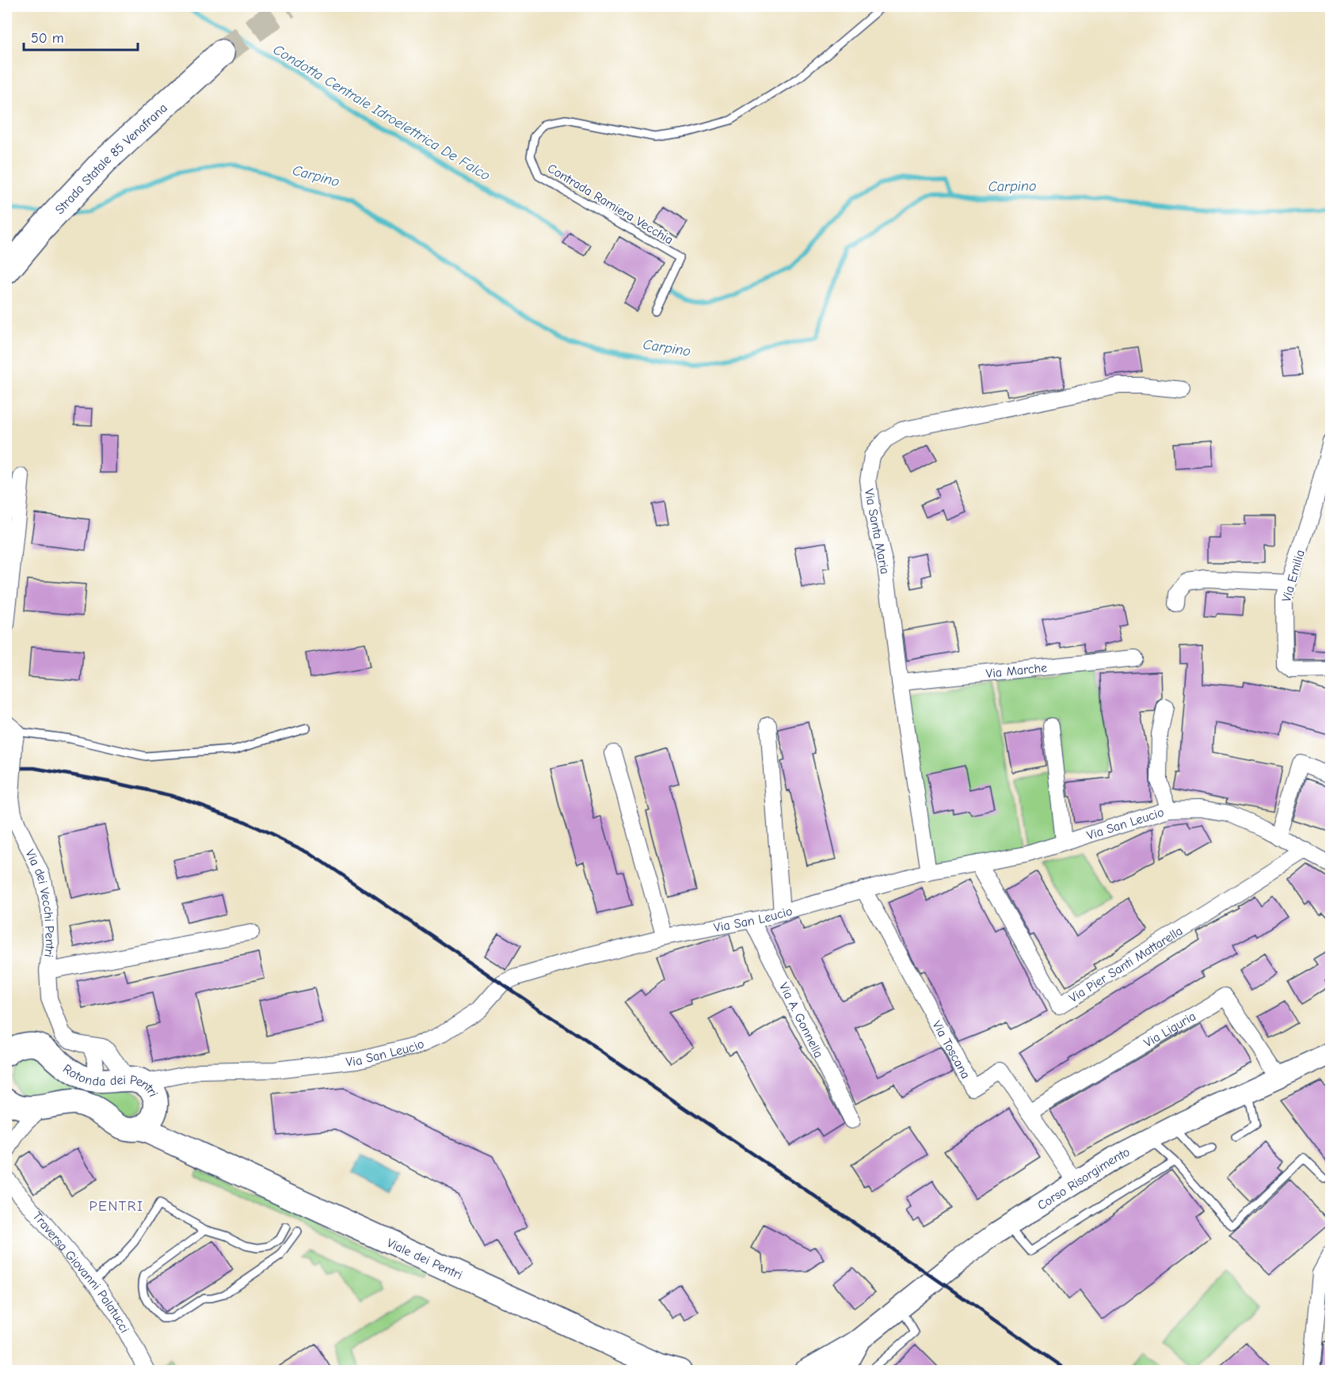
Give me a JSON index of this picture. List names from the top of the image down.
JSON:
{
  "streets": {
    "highway": ["Strada Statale 85 Venafrana"],
    "main road": ["Rotonda dei Pentri", "Viale dei Pentri"],
    "street": [
      "Via Santa Maria",
      "Via Emilia",
      "Via Marche",
      "Via San Leucio",
      "Via dei Vecchi Pentri",
      "Via Pier Santi Mattarella",
      "Via A. Gonnella",
      "Via Liguria",
      "Via Toscana",
      "Corso Risorgimento",
      "Traversa Giovanni Palatucci"
    ],
    "lane": ["Contrada Ramiera Vecchia"]
  },
  "crossings": [
    ["Via Santa Maria", "Via Marche"],
    ["Via Santa Maria", "Via San Leucio"],
    ["Via San Leucio", "Via dei Vecchi Pentri"],
    ["Via San Leucio", "Via Pier Santi Mattarella"],
    ["Via San Leucio", "Via A. Gonnella"],
    ["Via San Leucio", "Via Toscana"],
    ["Via San Leucio", "Rotonda dei Pentri"],
    ["Via San Leucio", "Viale dei Pentri"],
    ["Via dei Vecchi Pentri", "Rotonda dei Pentri"],
    ["Via dei Vecchi Pentri", "Viale dei Pentri"],
    ["Via Liguria", "Via Toscana"],
    ["Via Liguria", "Corso Risorgimento"],
    ["Via Toscana", "Corso Risorgimento"],
    ["Rotonda dei Pentri", "Viale dei Pentri"]
  ],
  "districts": ["PENTRI"],
  "water": ["Condotta Centrale Idroelettrica De Falco", "Carpino"],
  "scale_bar": "50 m"
}
